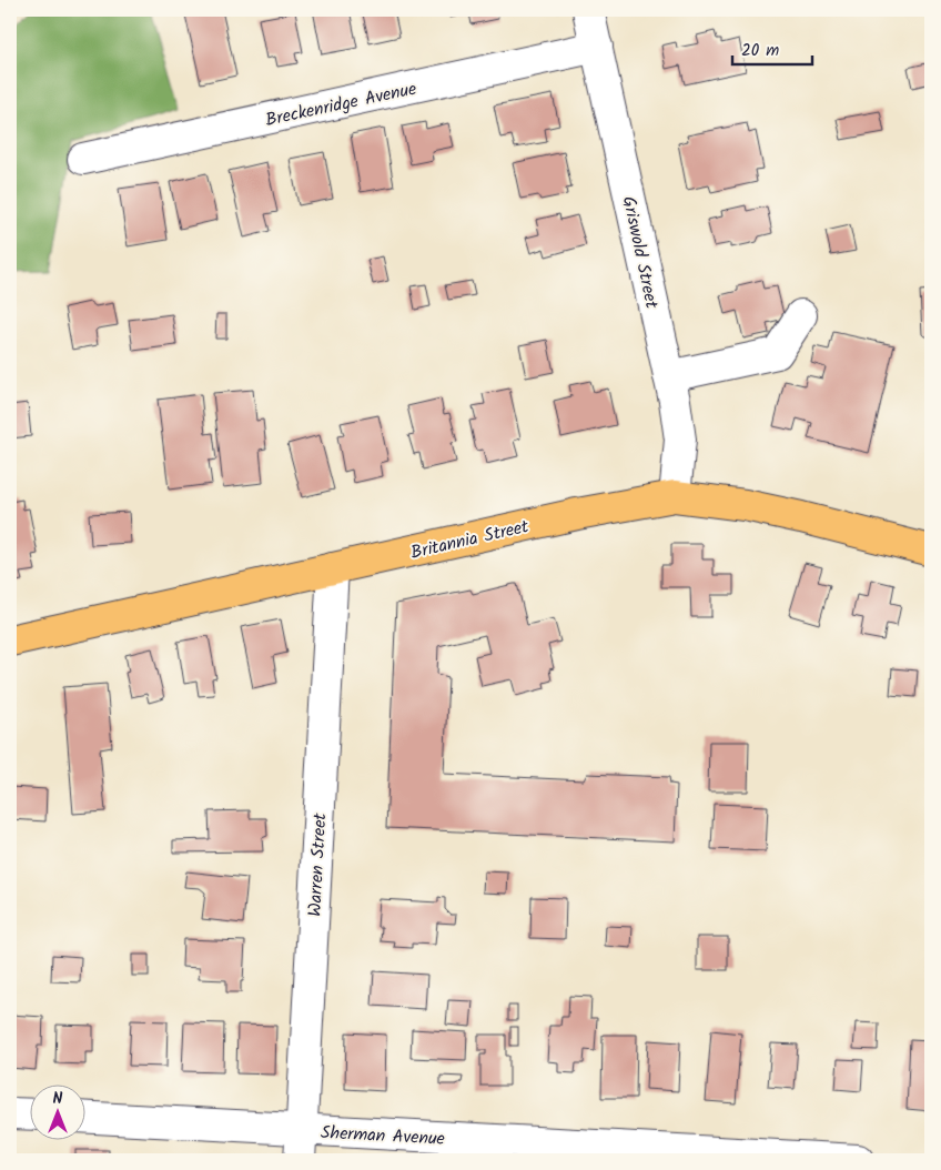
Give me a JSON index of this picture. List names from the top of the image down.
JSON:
{
  "streets": {
    "main road": ["Britannia Street"],
    "street": [
      "Breckenridge Avenue",
      "Griswold Street",
      "Warren Street",
      "Sherman Avenue"
    ]
  },
  "crossings": [
    ["Breckenridge Avenue", "Griswold Street"],
    ["Griswold Street", "Britannia Street"],
    ["Britannia Street", "Warren Street"],
    ["Warren Street", "Sherman Avenue"]
  ],
  "scale_bar": "20 m",
  "north": "top"
}
